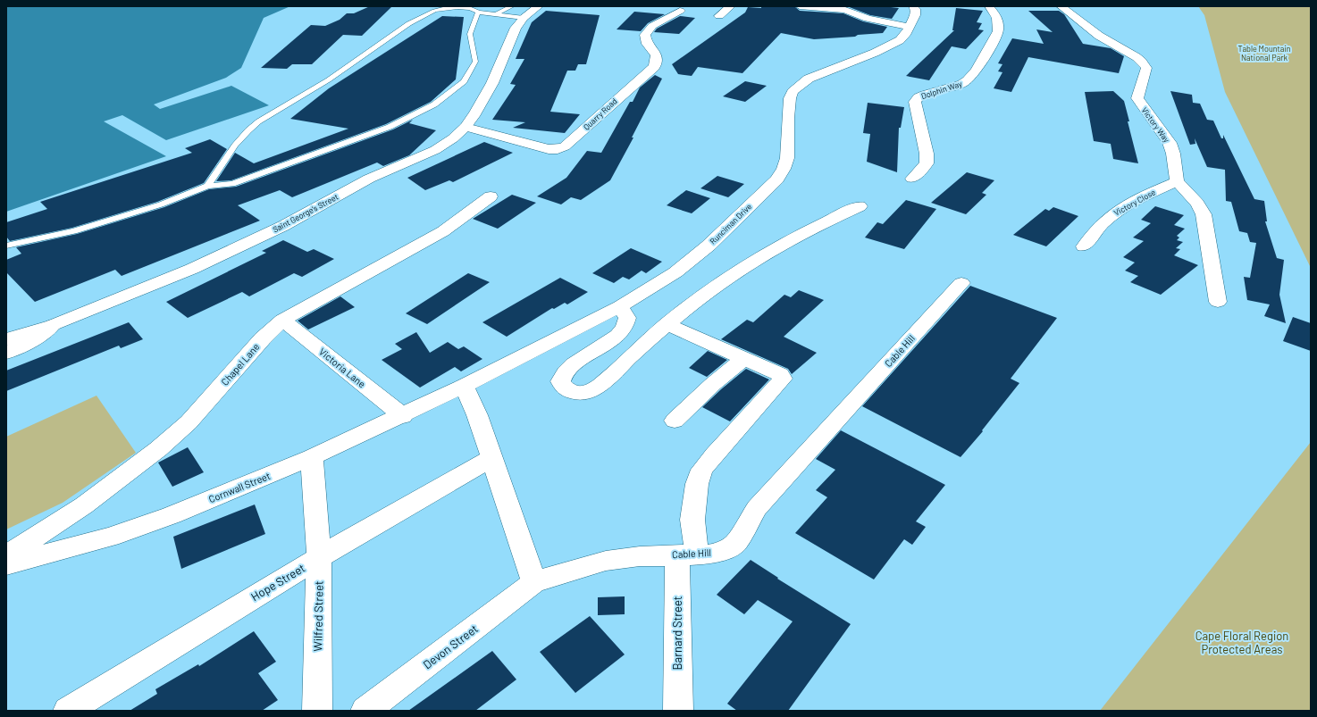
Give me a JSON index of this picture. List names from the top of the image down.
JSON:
{
  "streets": {
    "street": [
      "Dolphin Way",
      "Quarry Road",
      "Victory Way",
      "Victory Close",
      "Saint George's Street",
      "Runciman Drive",
      "Cable Hill",
      "Chapel Lane",
      "Victoria Lane",
      "Cornwall Street",
      "Hope Street",
      "Wilfred Street",
      "Barnard Street",
      "Devon Street"
    ]
  },
  "crossings": [
    ["Quarry Road", "Saint George's Street"],
    ["Victory Way", "Victory Close"],
    ["Runciman Drive", "Cornwall Street"],
    ["Cable Hill", "Barnard Street"],
    ["Cable Hill", "Devon Street"],
    ["Chapel Lane", "Victoria Lane"],
    ["Victoria Lane", "Cornwall Street"],
    ["Cornwall Street", "Wilfred Street"],
    ["Hope Street", "Wilfred Street"]
  ],
  "parks": ["Table Mountain National Park", "Cape Floral Region Protected Areas"]
}
